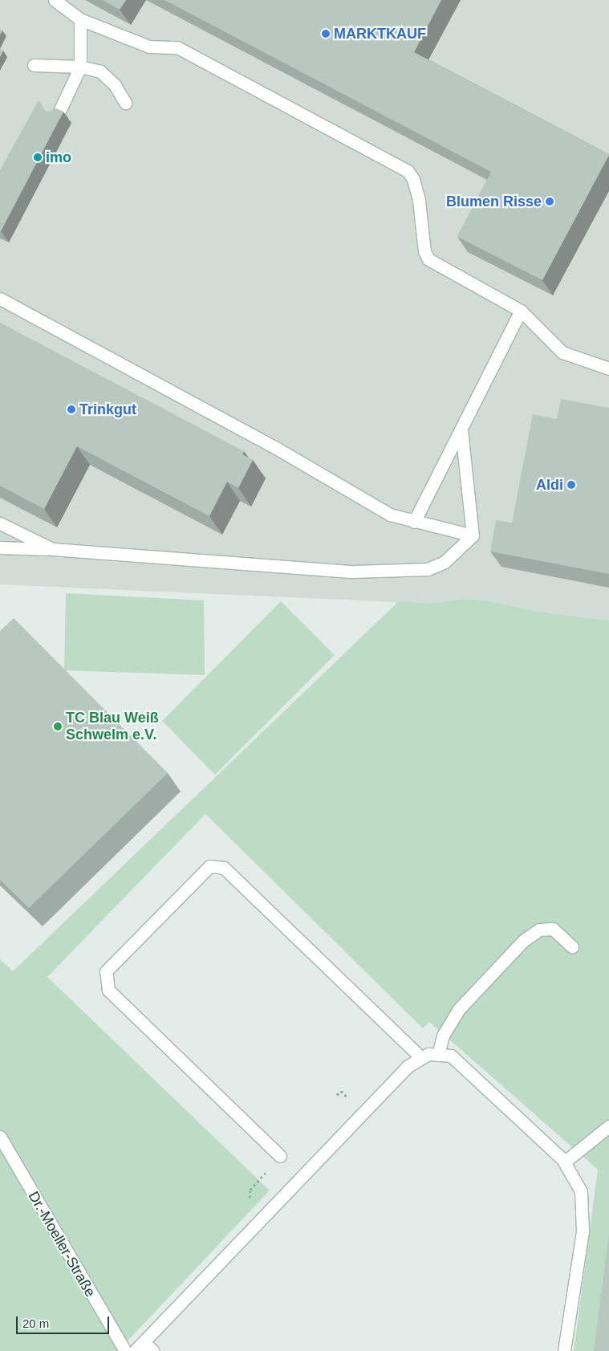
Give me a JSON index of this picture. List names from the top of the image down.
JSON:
{
  "streets": {
    "street": ["Dr.-Moeller-Straße"]
  },
  "places": [
    "MARKTKAUF",
    "imo",
    "Blumen Risse",
    "Trinkgut",
    "Aldi",
    "TC Blau Weiß Schwelm e.V."
  ],
  "scale_bar": "20 m"
}
